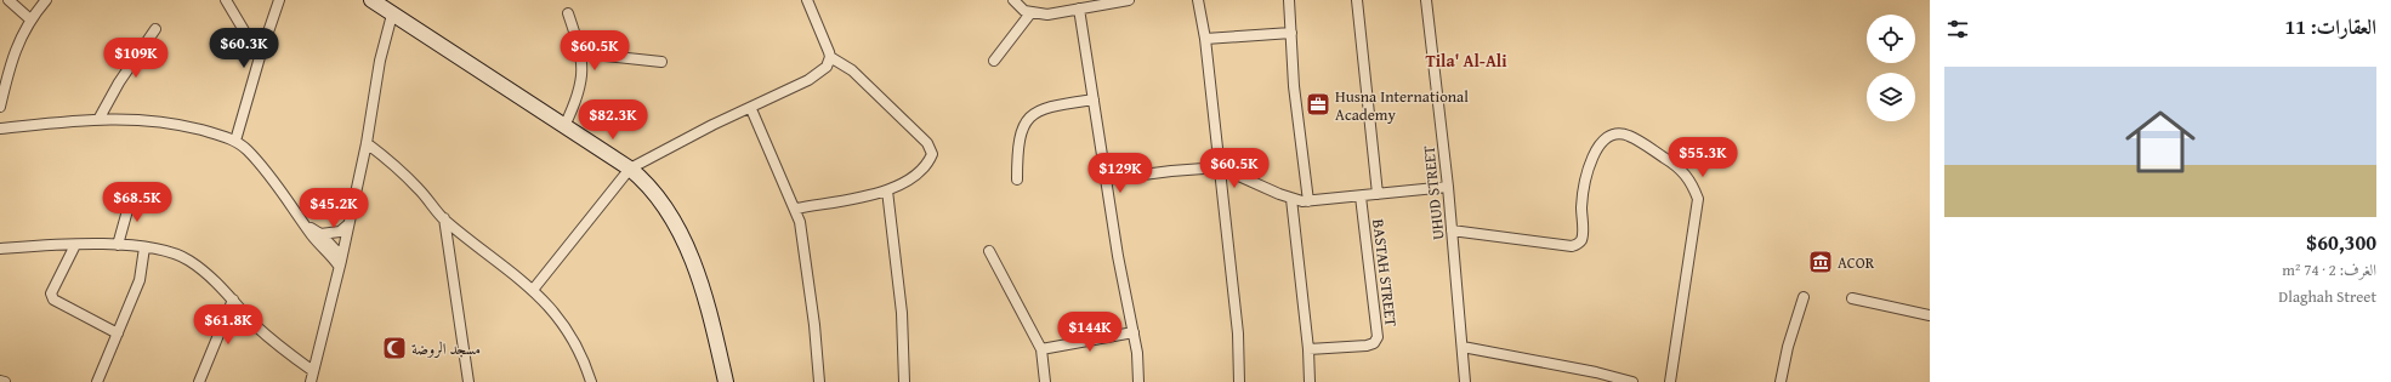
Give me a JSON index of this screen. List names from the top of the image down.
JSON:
{
  "streets": {
    "street": ["UHUD STREET", "BASTAH STREET"]
  },
  "districts": ["Tila' Al-Ali"],
  "places": {
    "office": ["Husna International Academy"],
    "museum": ["ACOR"],
    "mosque": ["مسجد الروضة"]
  },
  "page": {
    "heading": "العقارات: 11",
    "price": [
      "$60.3K",
      "$60.5K",
      "$109K",
      "$82.3K",
      "$55.3K",
      "$60.5K",
      "$129K",
      "$68.5K",
      "$45.2K",
      "$61.8K",
      "$144K"
    ],
    "list": [
      {
        "name": "$60,300",
        "note": "الغرف: 2 · 74 m² · Dlaghah Street"
      }
    ]
  }
}
